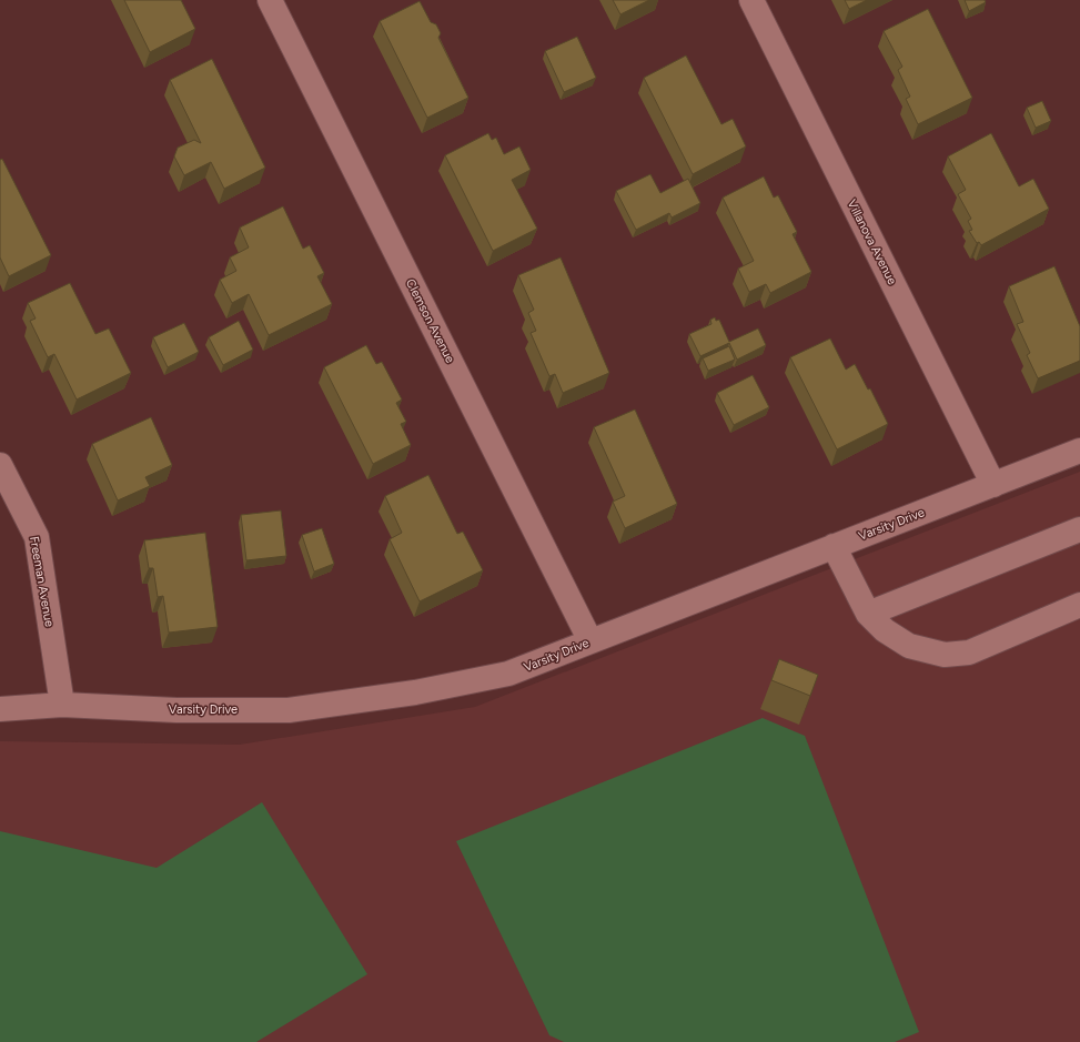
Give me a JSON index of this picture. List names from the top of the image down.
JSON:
{
  "streets": {
    "street": [
      "Villanova Avenue",
      "Clemson Avenue",
      "Varsity Drive",
      "Freeman Avenue"
    ]
  },
  "crossings": [
    ["Villanova Avenue", "Varsity Drive"],
    ["Clemson Avenue", "Varsity Drive"],
    ["Varsity Drive", "Freeman Avenue"]
  ]
}
